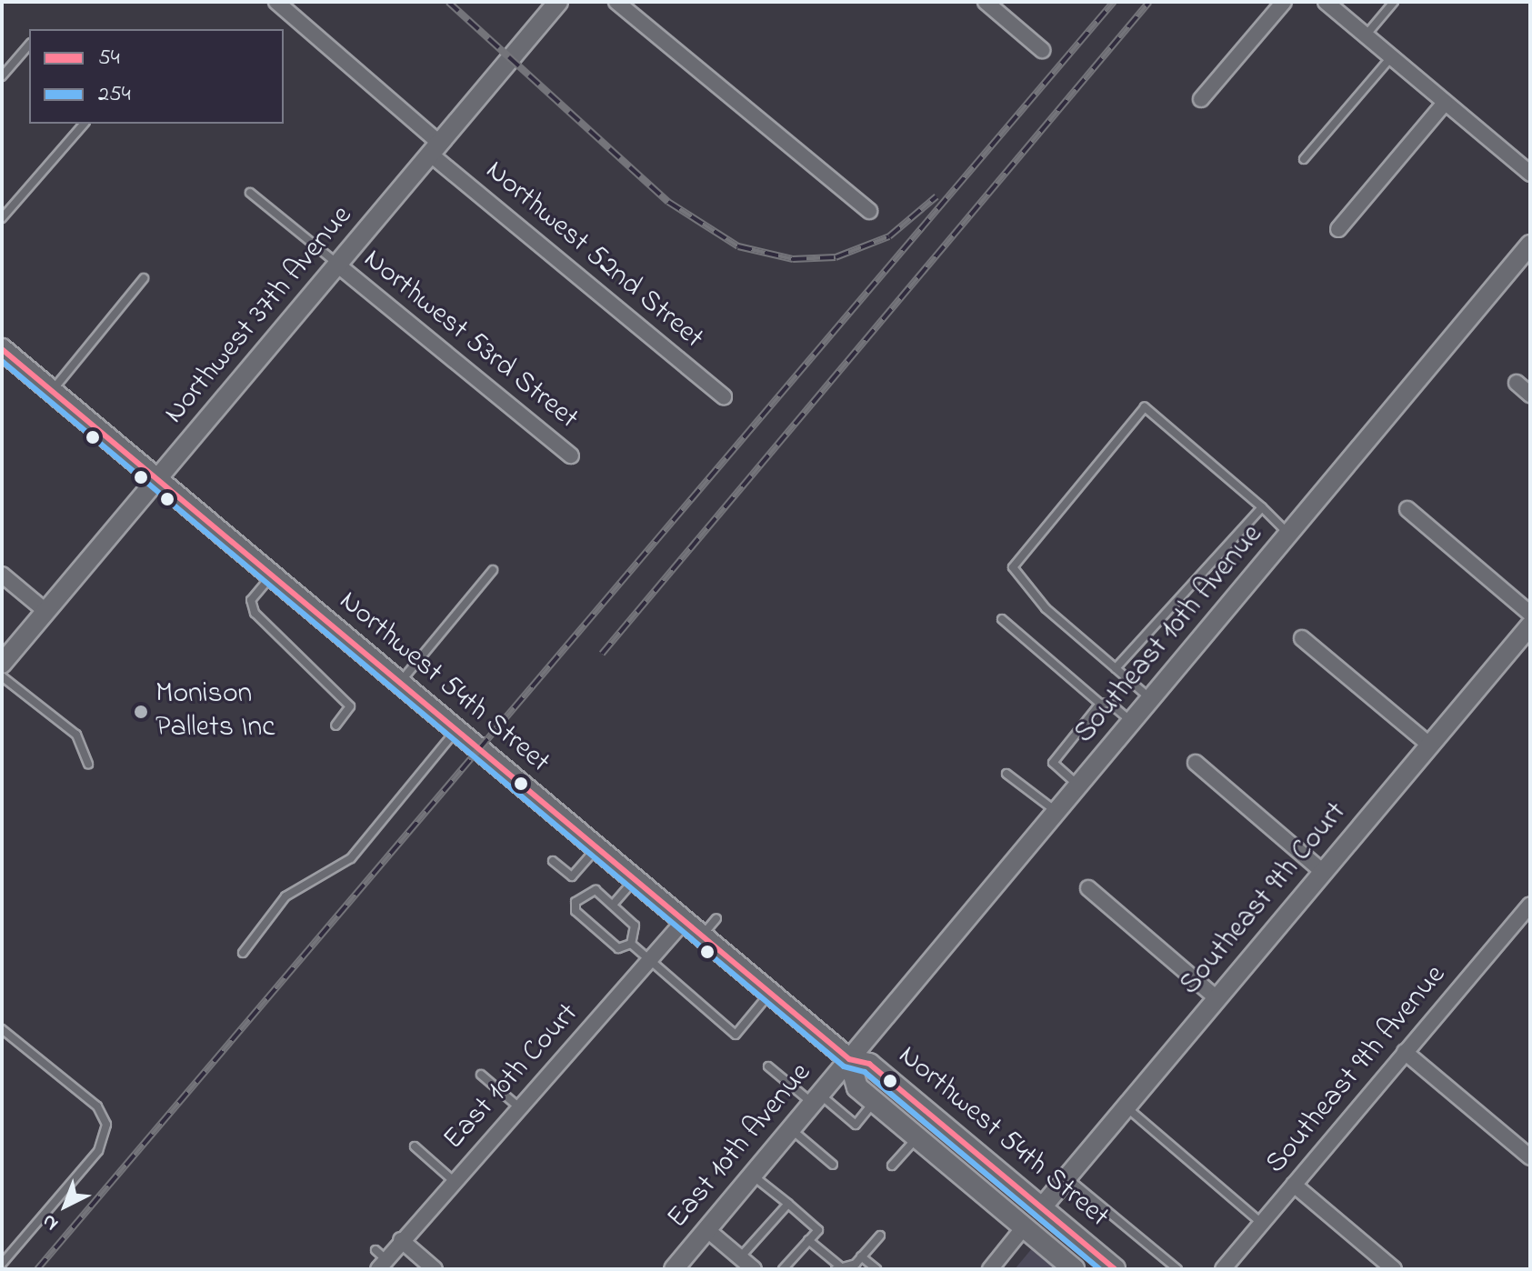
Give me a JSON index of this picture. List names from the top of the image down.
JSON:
{
  "streets": {
    "main road": ["Northwest 54th Street"],
    "street": [
      "Northwest 52nd Street",
      "Northwest 37th Avenue",
      "Northwest 53rd Street",
      "Southeast 10th Avenue",
      "Southeast 9th Court",
      "Southeast 9th Avenue",
      "East 10th Court",
      "East 10th Avenue"
    ]
  },
  "crossings": [
    ["Northwest 52nd Street", "Northwest 37th Avenue"],
    ["Northwest 37th Avenue", "Northwest 53rd Street"],
    ["Northwest 37th Avenue", "Northwest 54th Street"],
    ["Southeast 10th Avenue", "Northwest 54th Street"],
    ["Southeast 10th Avenue", "East 10th Avenue"],
    ["Northwest 54th Street", "Southeast 9th Court"],
    ["Northwest 54th Street", "East 10th Court"],
    ["Northwest 54th Street", "East 10th Avenue"]
  ],
  "places": ["Monison Pallets Inc"],
  "lines": ["transit line 54", "transit line 254"],
  "legend": ["54", "254"],
  "north": "bottom left"
}
